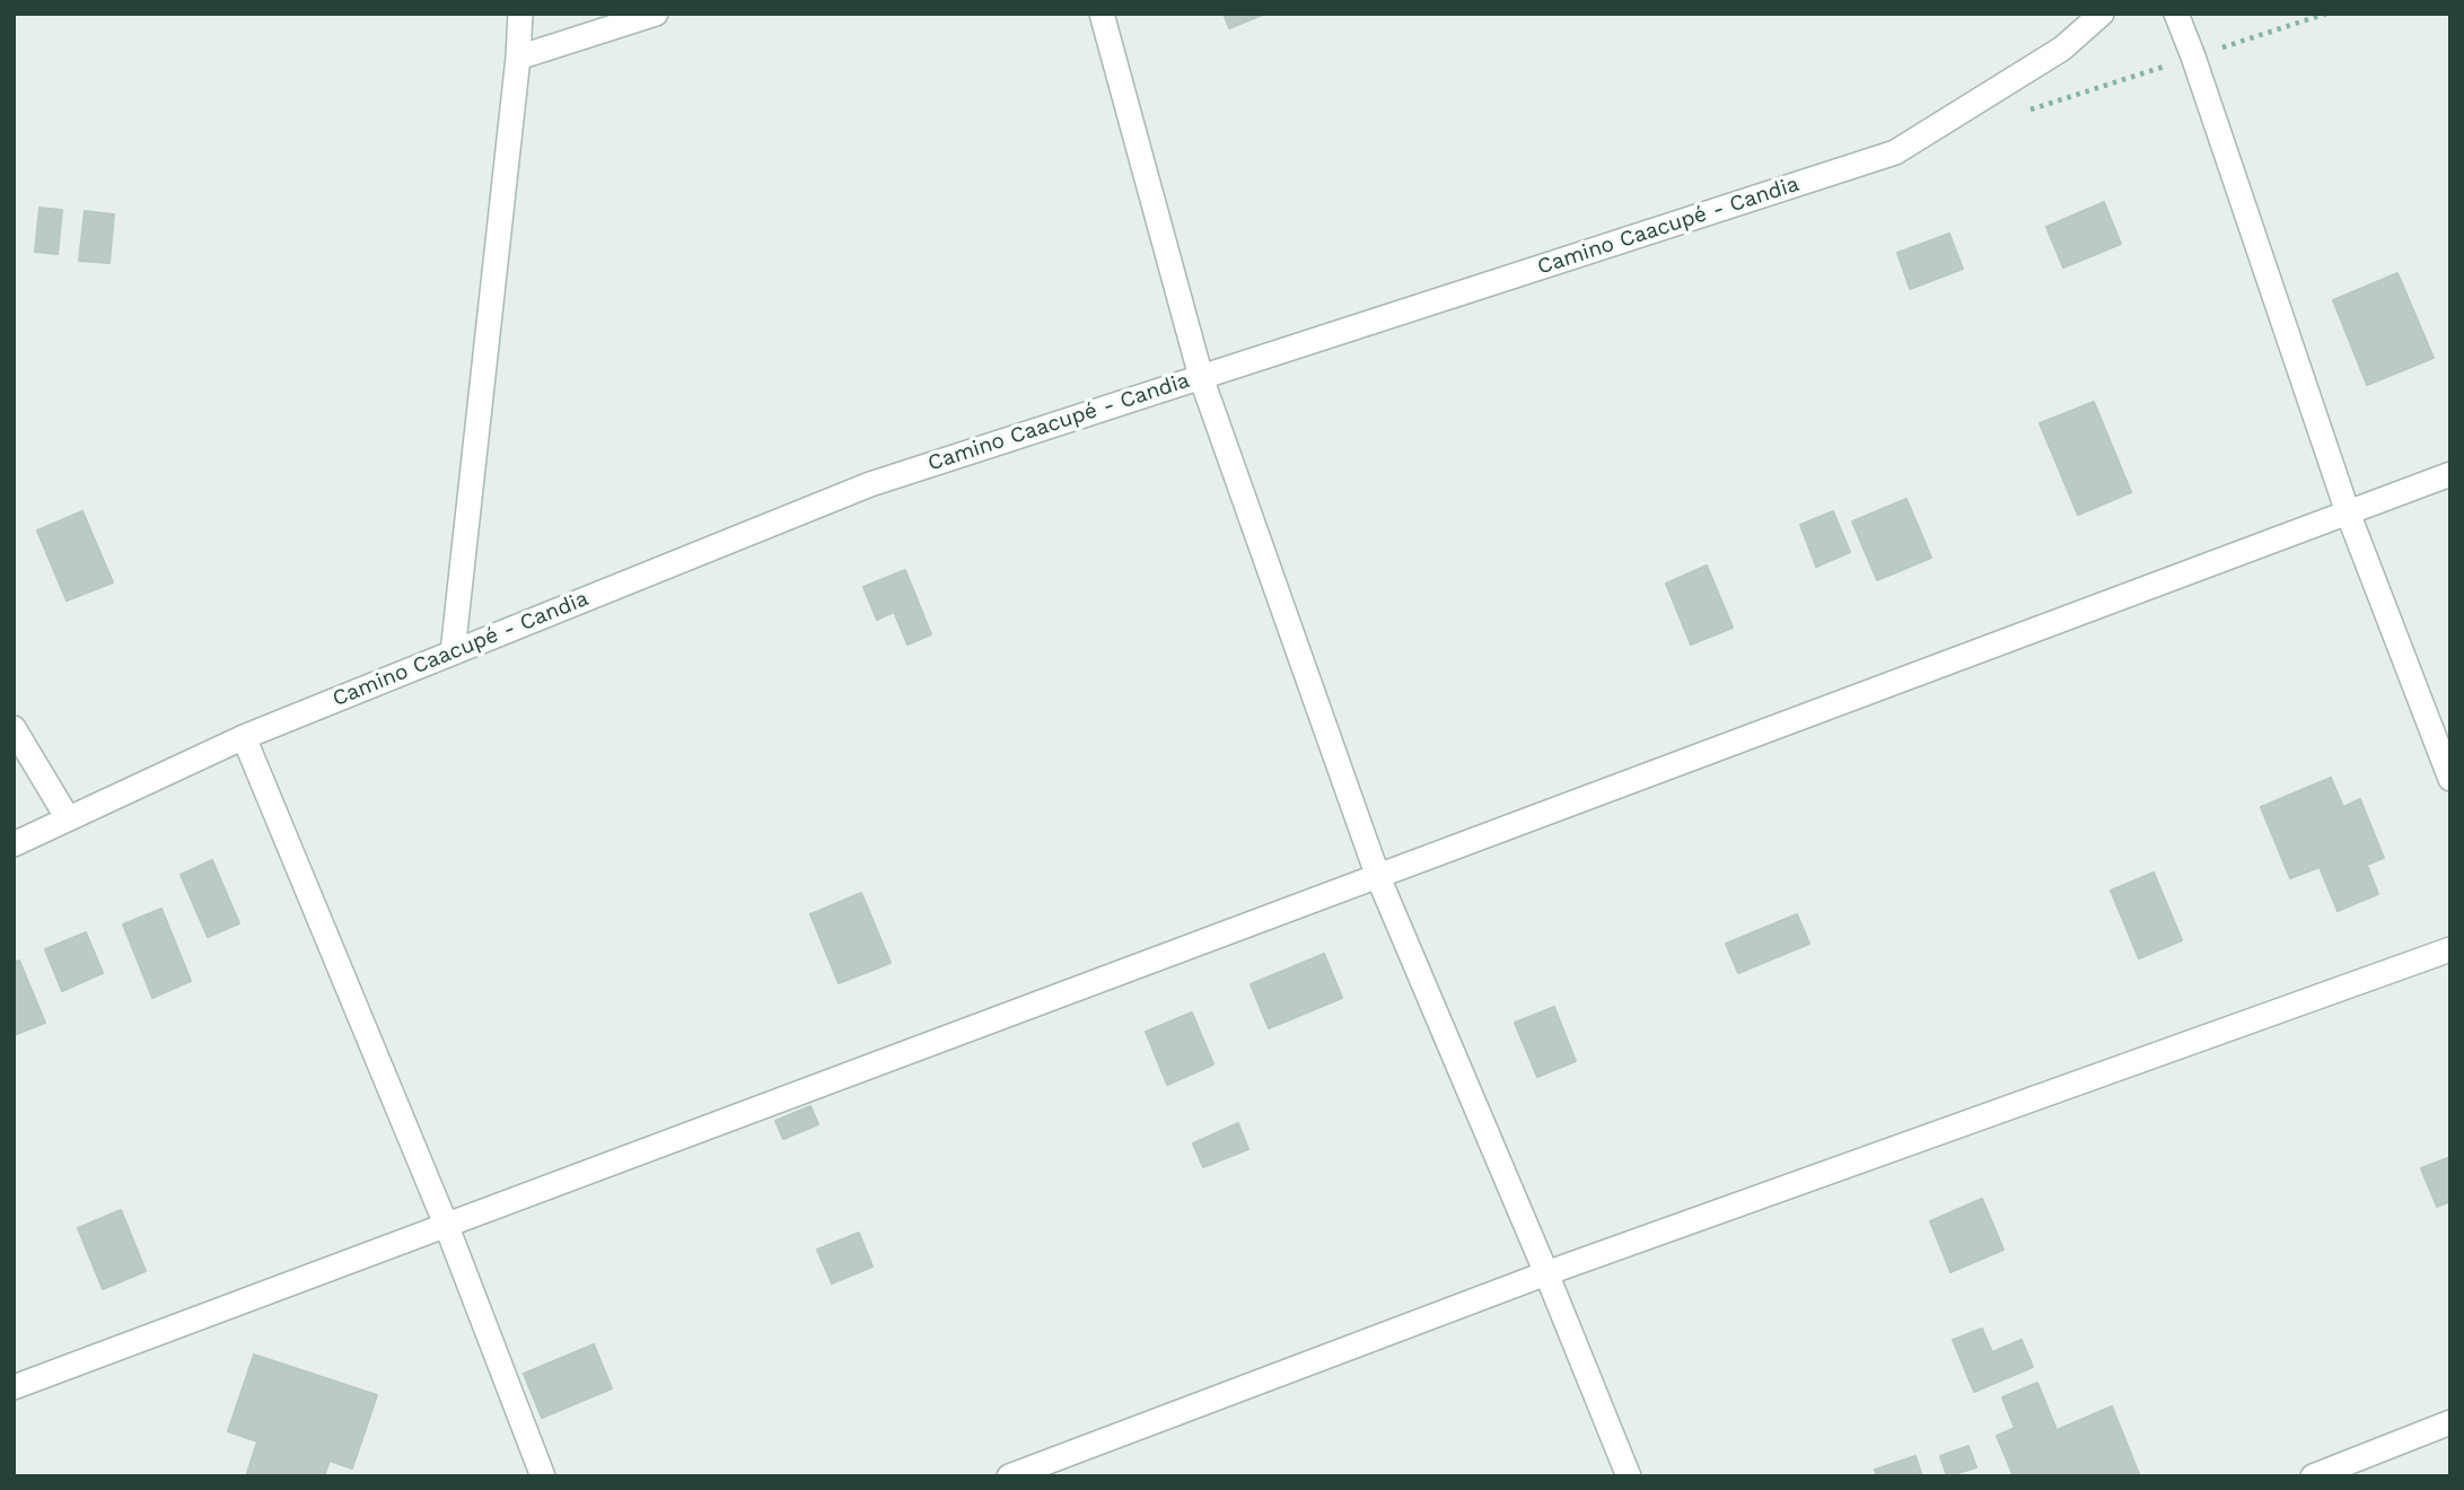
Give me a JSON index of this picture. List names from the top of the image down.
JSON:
{
  "streets": {
    "street": ["Camino Caacupé - Candia"]
  }
}
